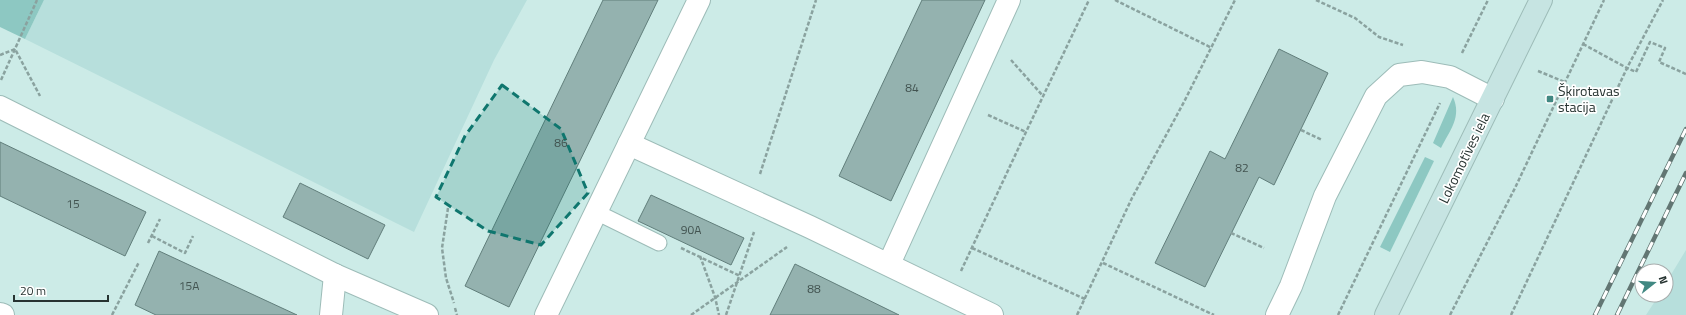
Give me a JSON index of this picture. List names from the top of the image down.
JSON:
{
  "streets": {
    "street": ["Lokomotīves iela"]
  },
  "places": {
    "transit": ["Šķirotavas stacija"]
  },
  "house_numbers": [
    "84",
    "86",
    "82",
    "15",
    "90A",
    "15A",
    "88"
  ],
  "scale_bar": "20 m",
  "north": "right"
}
